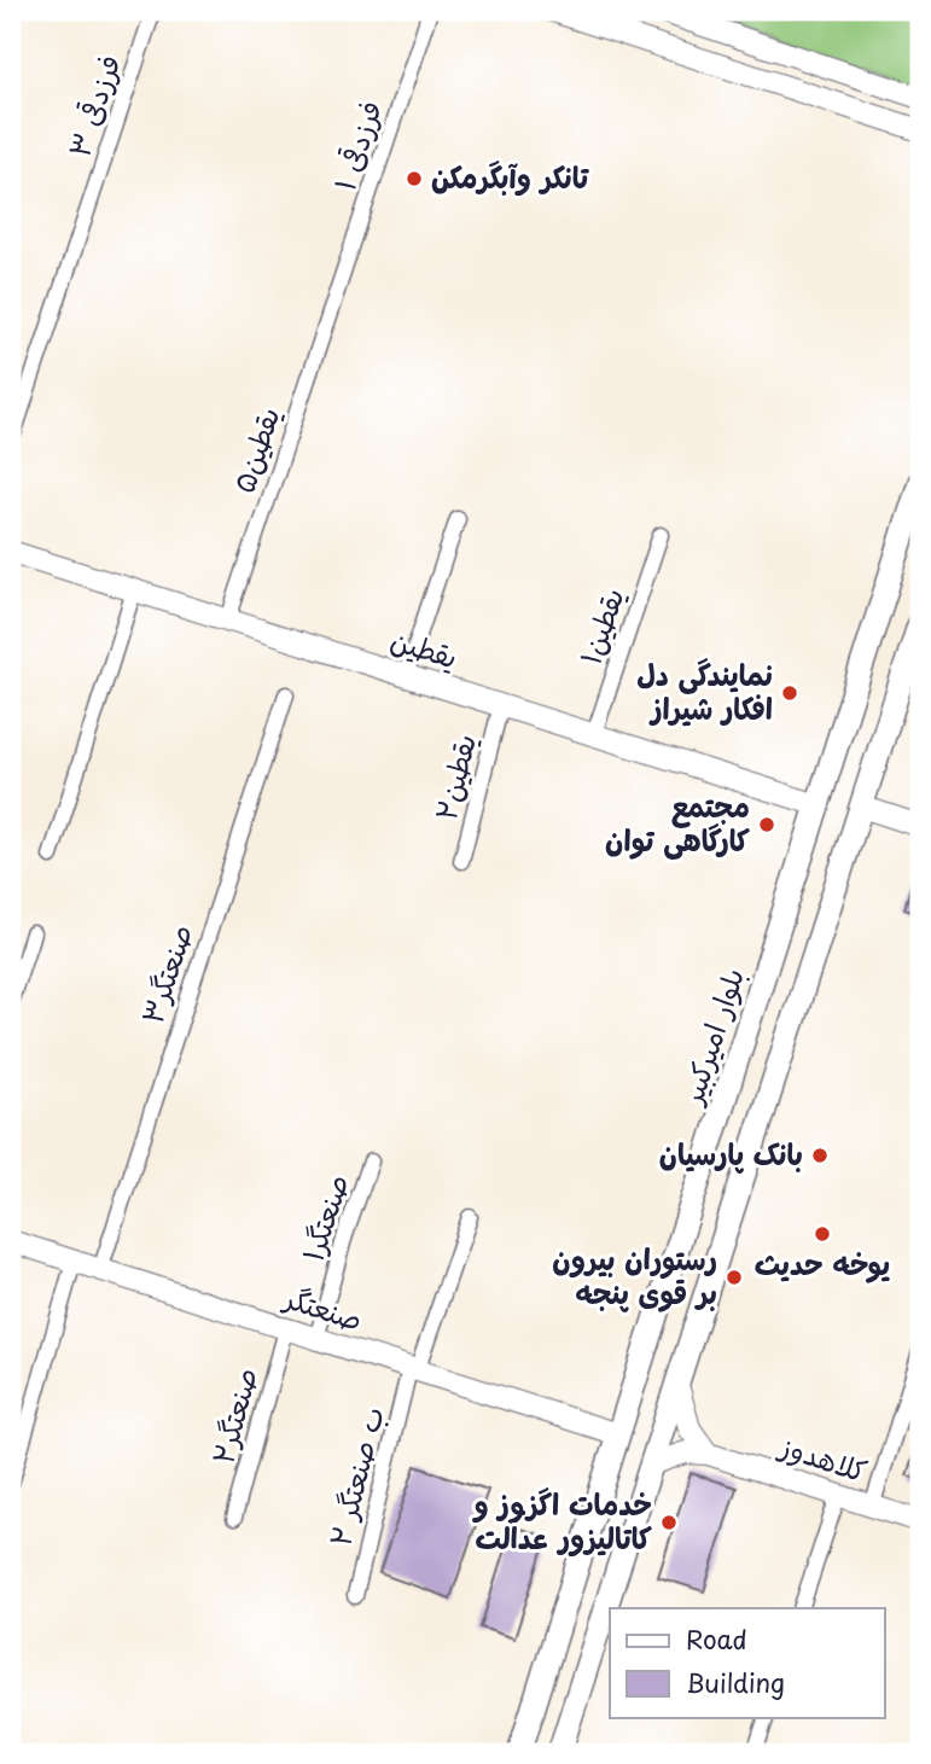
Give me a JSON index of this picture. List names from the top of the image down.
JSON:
{
  "streets": {
    "main road": ["بلوار امیرکبیر"],
    "street": [
      "فرزدقی ۳",
      "فرزدقی ۱",
      "یقطین۵",
      "یقطین۱",
      "یقطین",
      "یقطین۲",
      "صنعتگر۳",
      "صنعتگر۱",
      "صنعتگر",
      "صنعتگر۲",
      "کلاهدوز",
      "۲ ب صنعتگر"
    ]
  },
  "crossings": [
    ["فرزدقی ۱", "یقطین۵"],
    ["یقطین۵", "یقطین"],
    ["یقطین۱", "یقطین"],
    ["یقطین", "یقطین۲"],
    ["یقطین", "بلوار امیرکبیر"],
    ["صنعتگر۳", "صنعتگر"],
    ["بلوار امیرکبیر", "صنعتگر"],
    ["صنعتگر۱", "صنعتگر"],
    ["صنعتگر", "صنعتگر۲"],
    ["صنعتگر", "۲ ب صنعتگر"]
  ],
  "places": [
    "تانکر وآبگرمکن",
    "نمایندگی دل افکار شیراز",
    "مجتمع کارگاهی توان",
    "بانک پارسیان",
    "یوخه حدیث",
    "رستوران بیرون بر قوی پنجه",
    "خدمات اگزوز و کاتالیزور عدالت"
  ],
  "legend": ["Road", "Building"]
}
